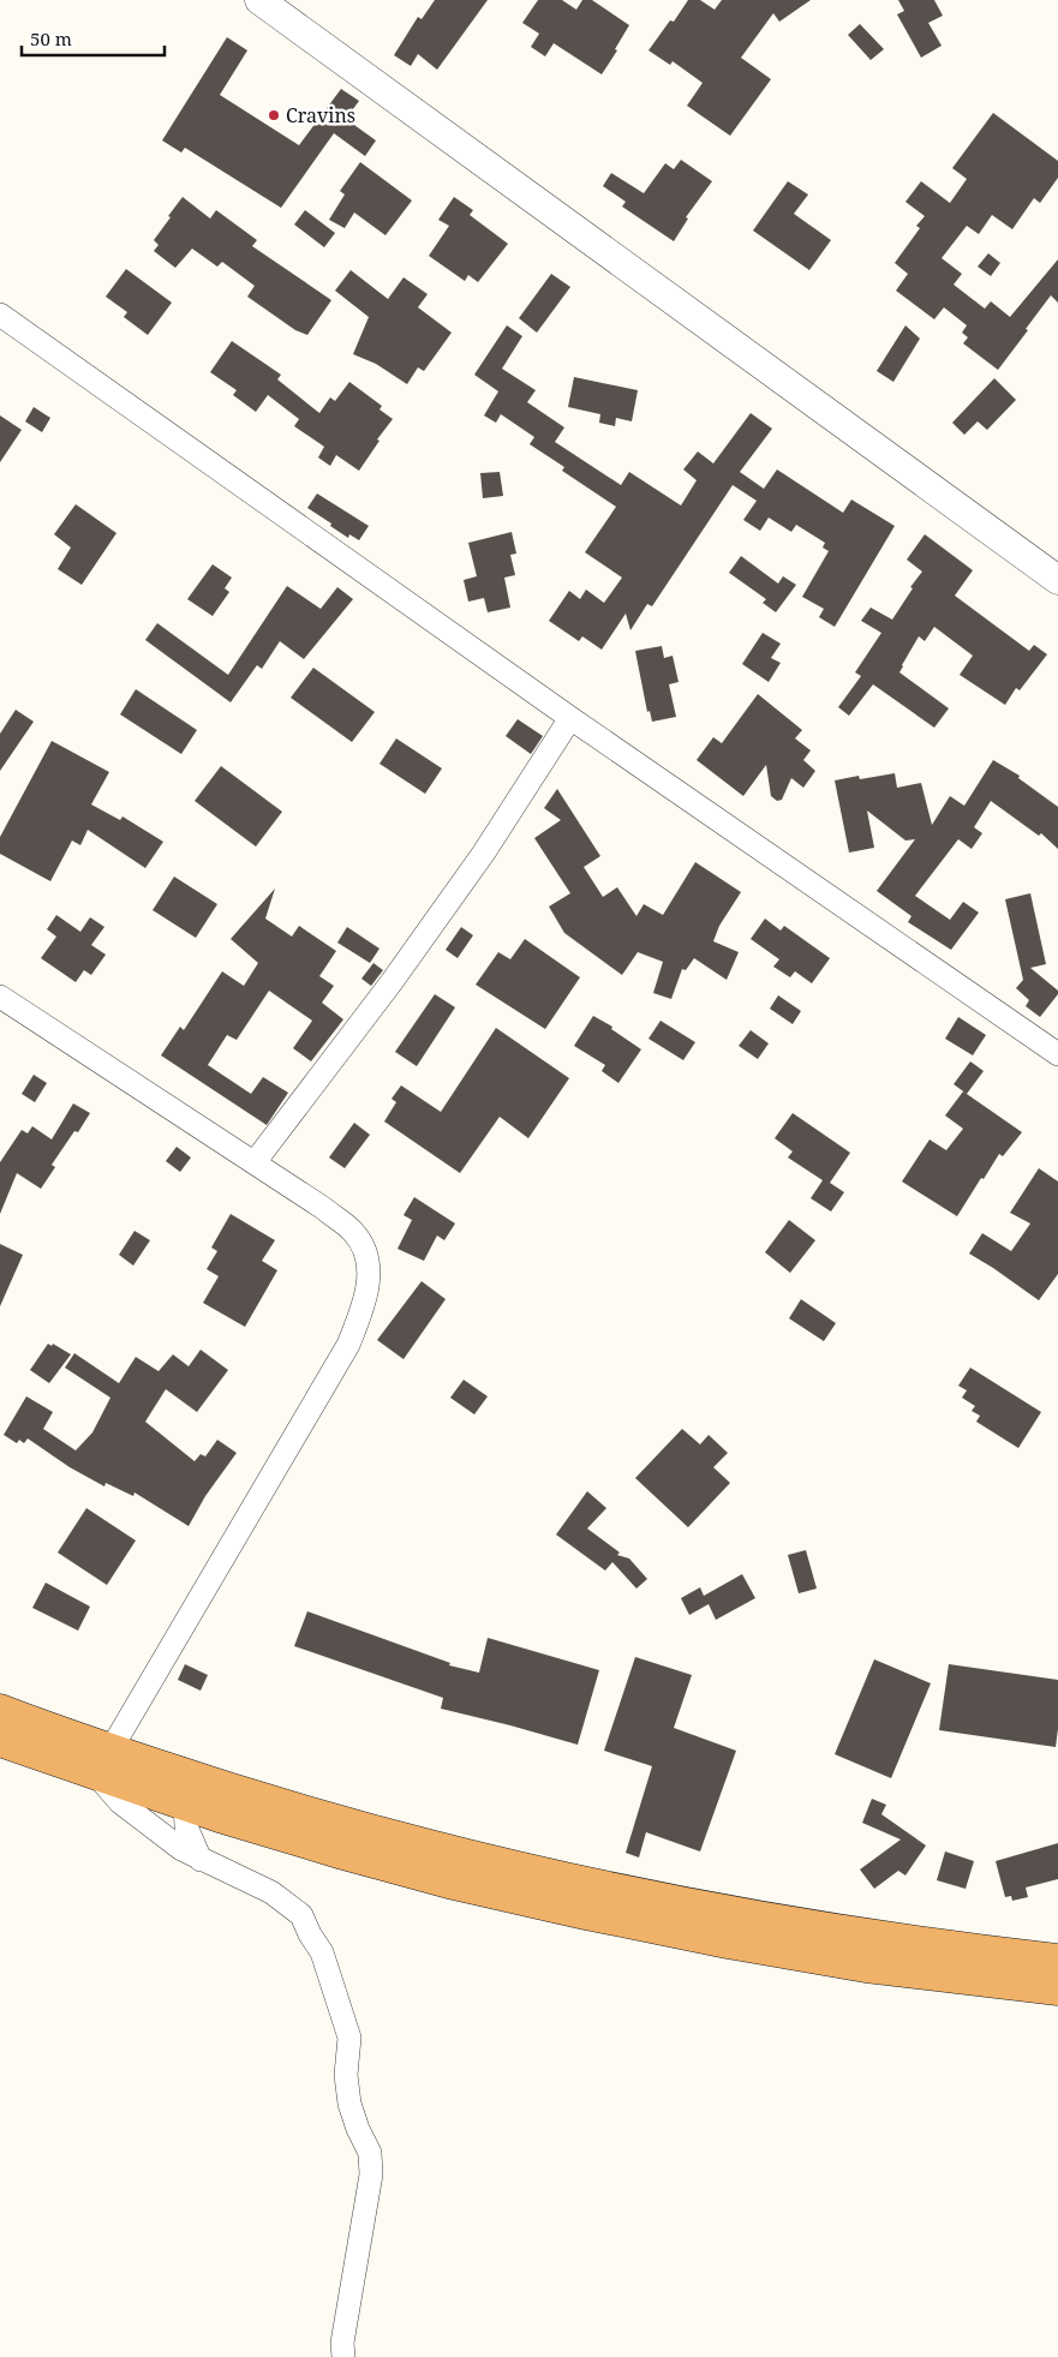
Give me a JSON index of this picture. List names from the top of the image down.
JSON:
{
  "places": ["Cravins"],
  "scale_bar": "50 m"
}
